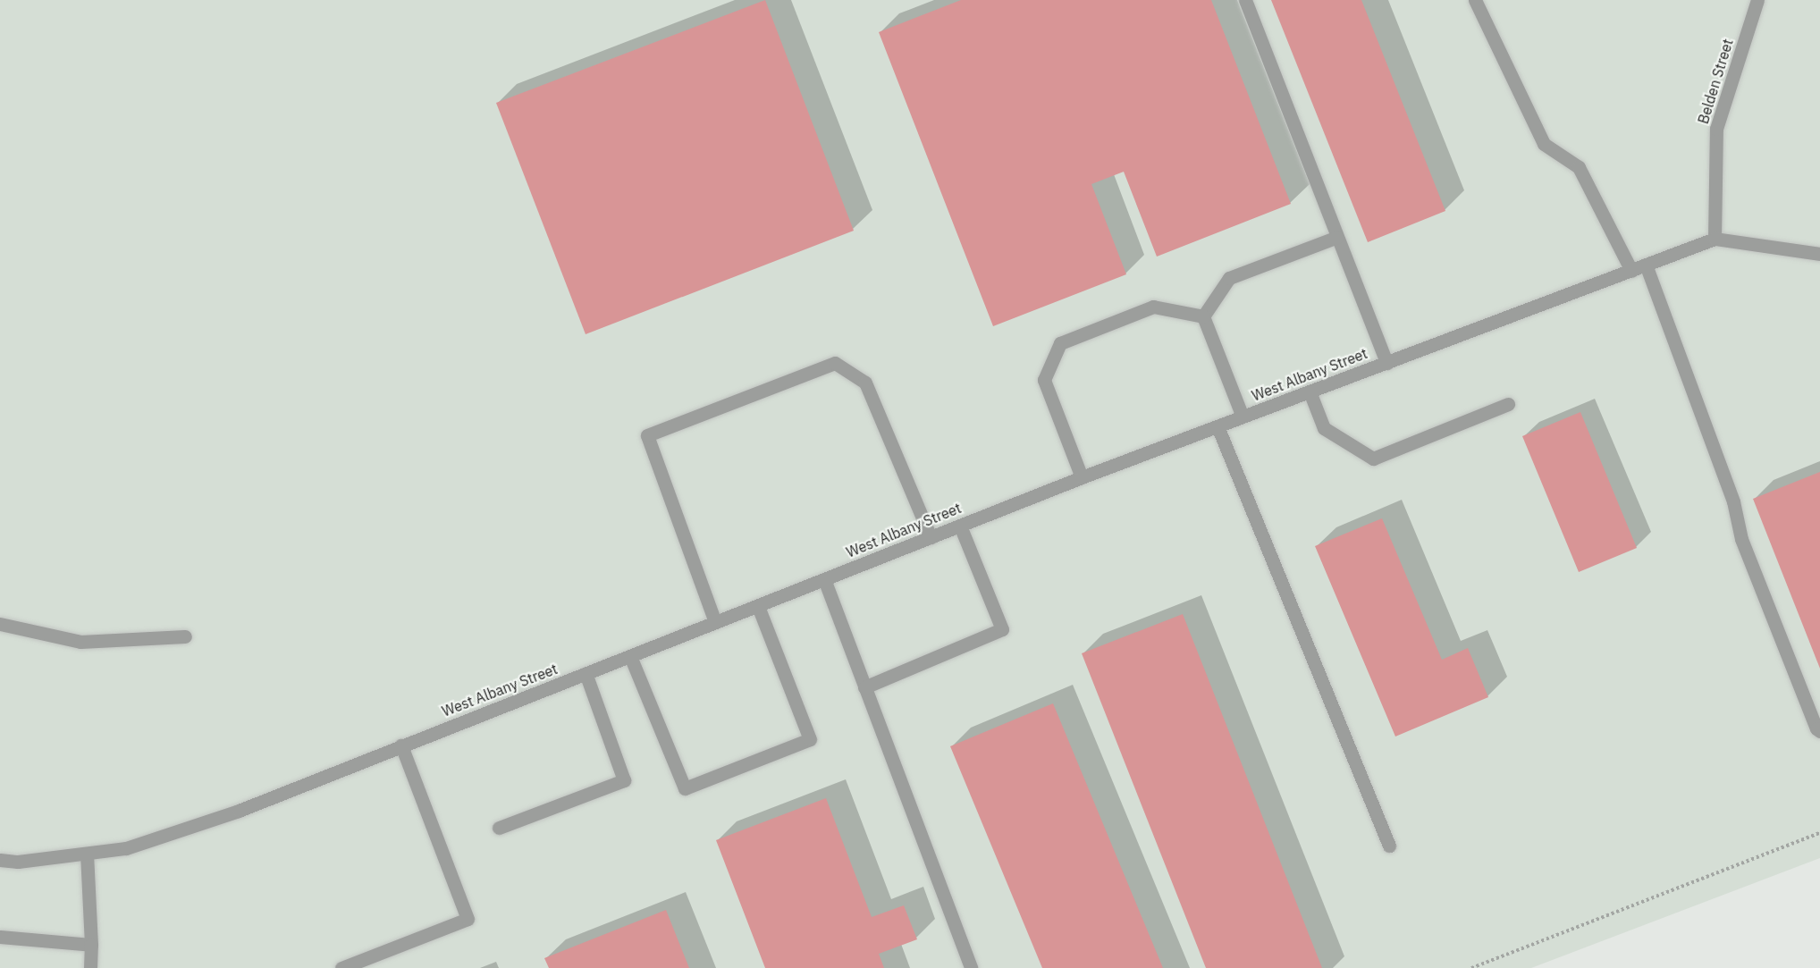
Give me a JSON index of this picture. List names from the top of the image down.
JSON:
{
  "streets": {
    "street": ["Belden Street", "West Albany Street"]
  },
  "crossings": [
    ["Belden Street", "West Albany Street"]
  ]
}
